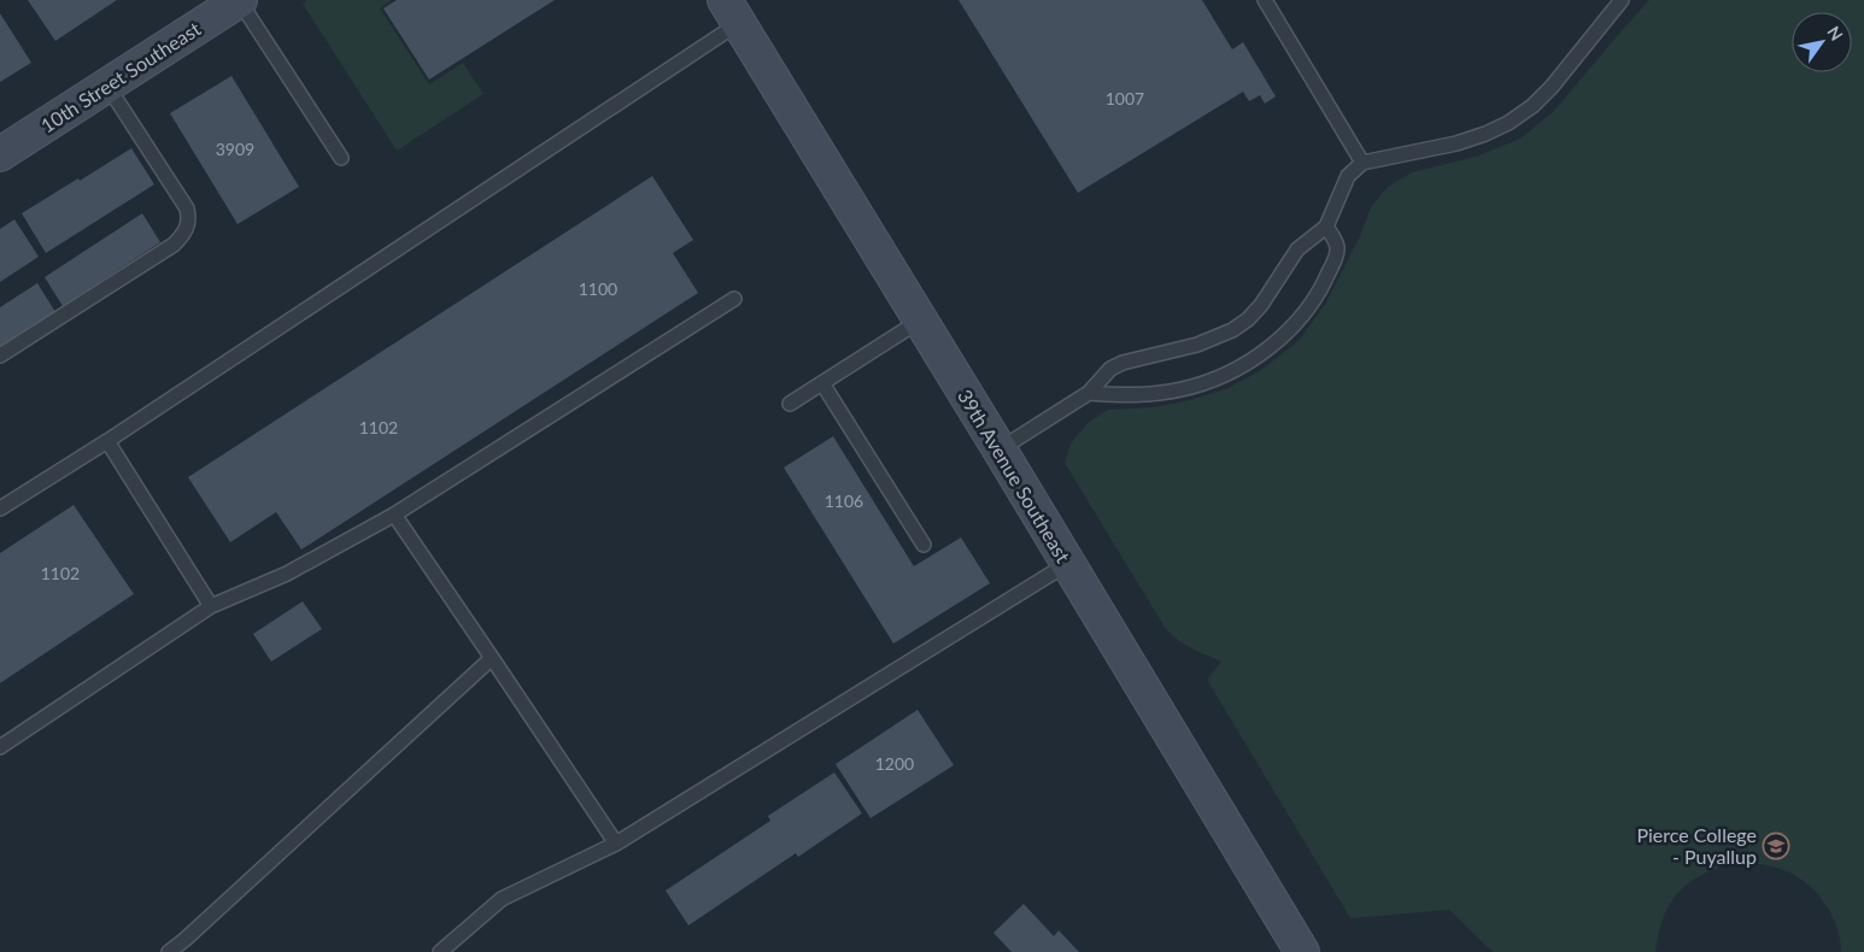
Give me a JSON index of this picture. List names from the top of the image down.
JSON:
{
  "streets": {
    "main road": ["10th Street Southeast", "39th Avenue Southeast"]
  },
  "places": {
    "school or university": ["Pierce College - Puyallup"]
  },
  "house_numbers": [
    "1007",
    "3909",
    "1100",
    "1102",
    "1106",
    "1102",
    "1200"
  ],
  "north": "top right"
}
